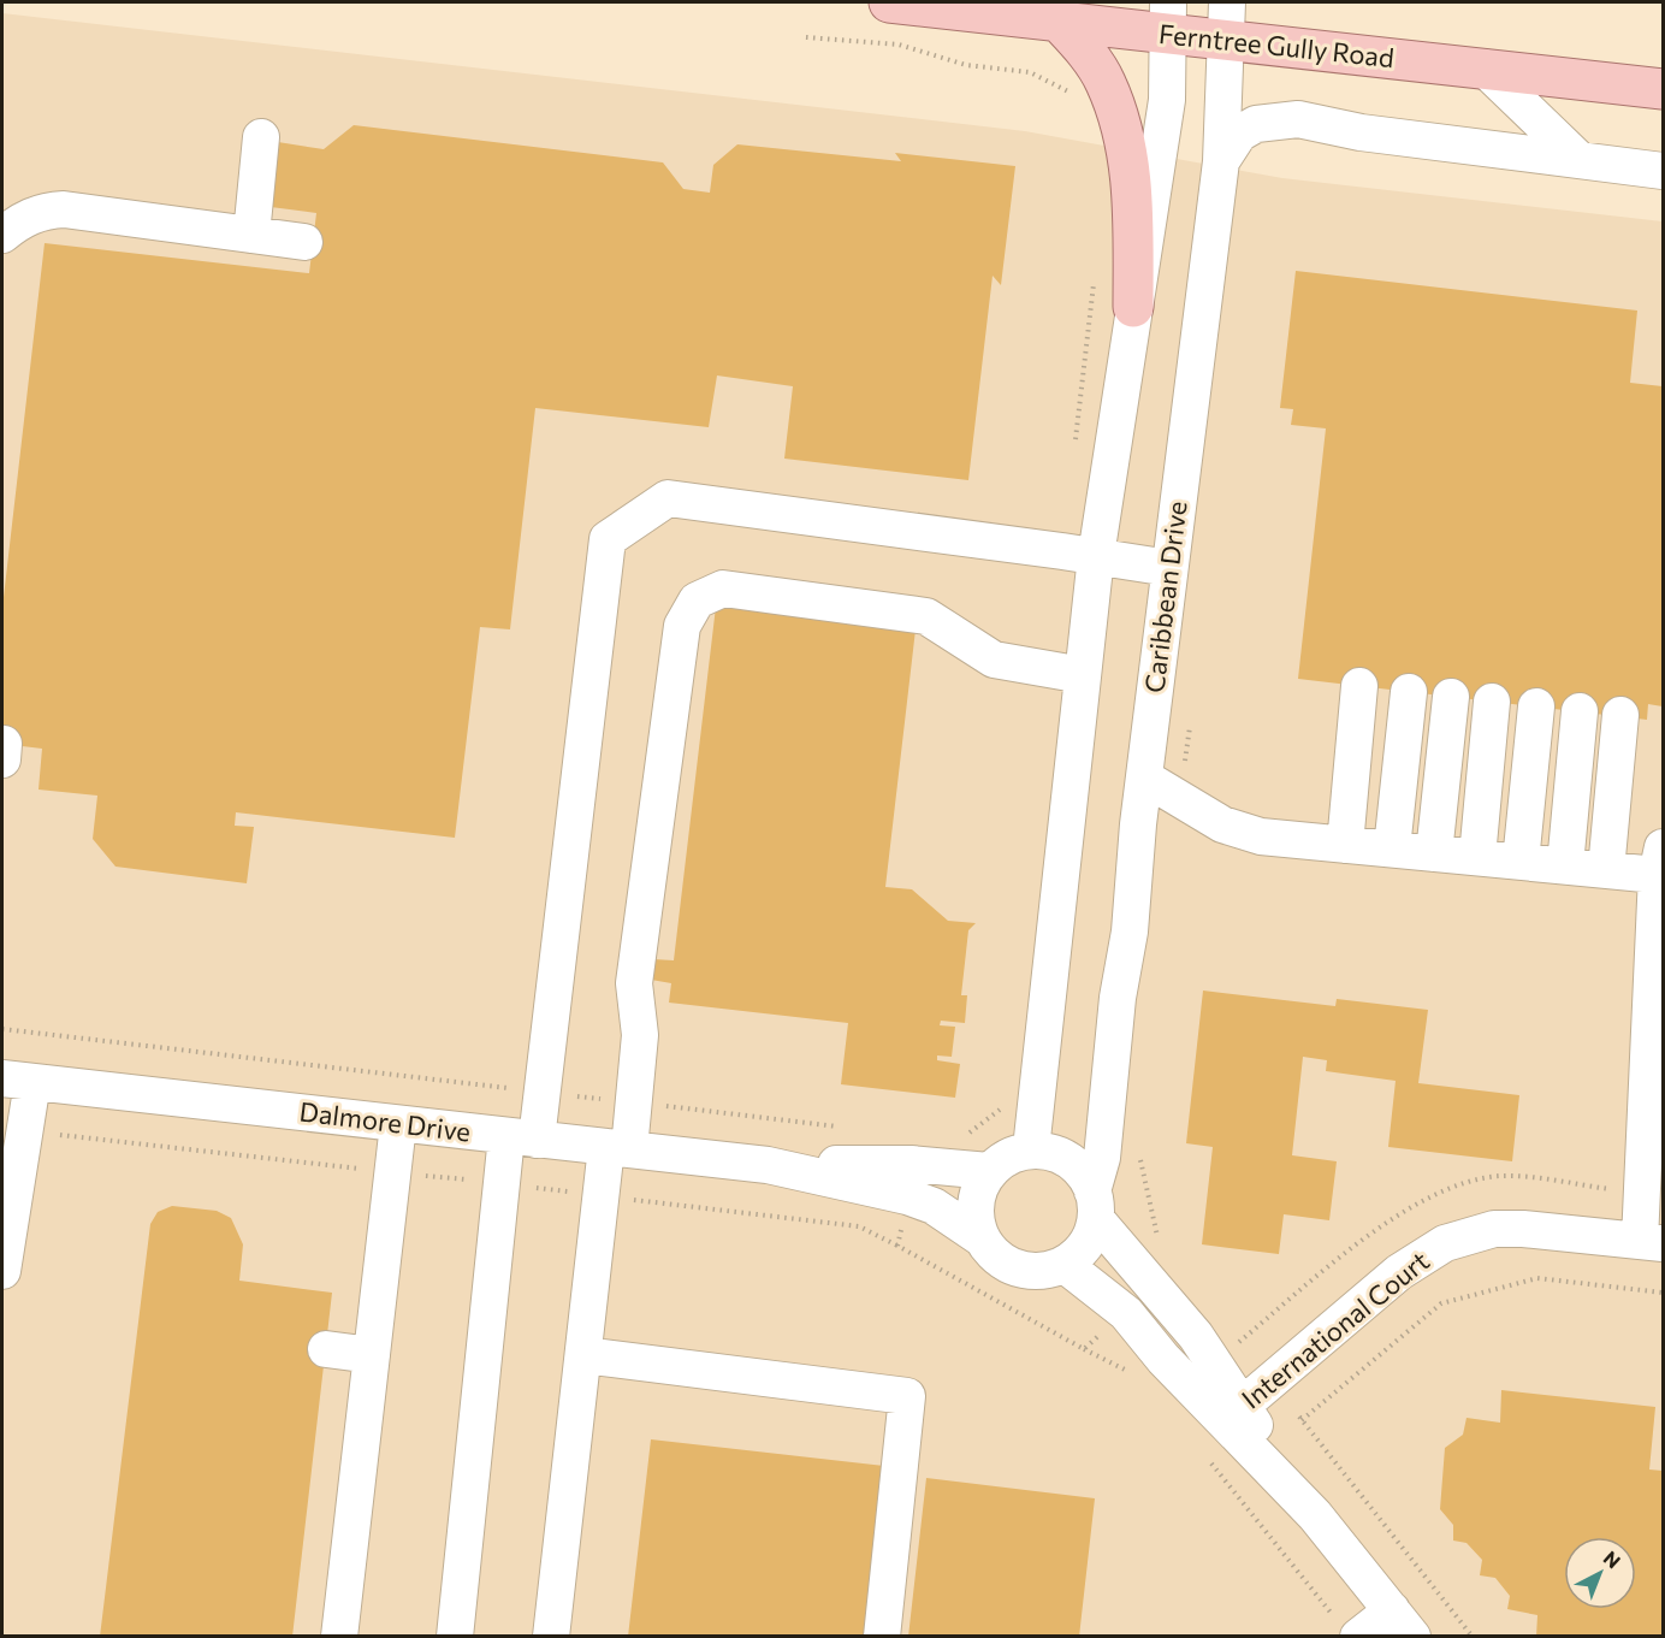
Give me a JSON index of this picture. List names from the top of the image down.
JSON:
{
  "streets": {
    "main road": ["Ferntree Gully Road"],
    "street": ["Caribbean Drive", "Dalmore Drive", "International Court"]
  },
  "crossings": [
    ["Ferntree Gully Road", "Caribbean Drive"],
    ["Caribbean Drive", "Dalmore Drive"]
  ],
  "north": "top right"
}
